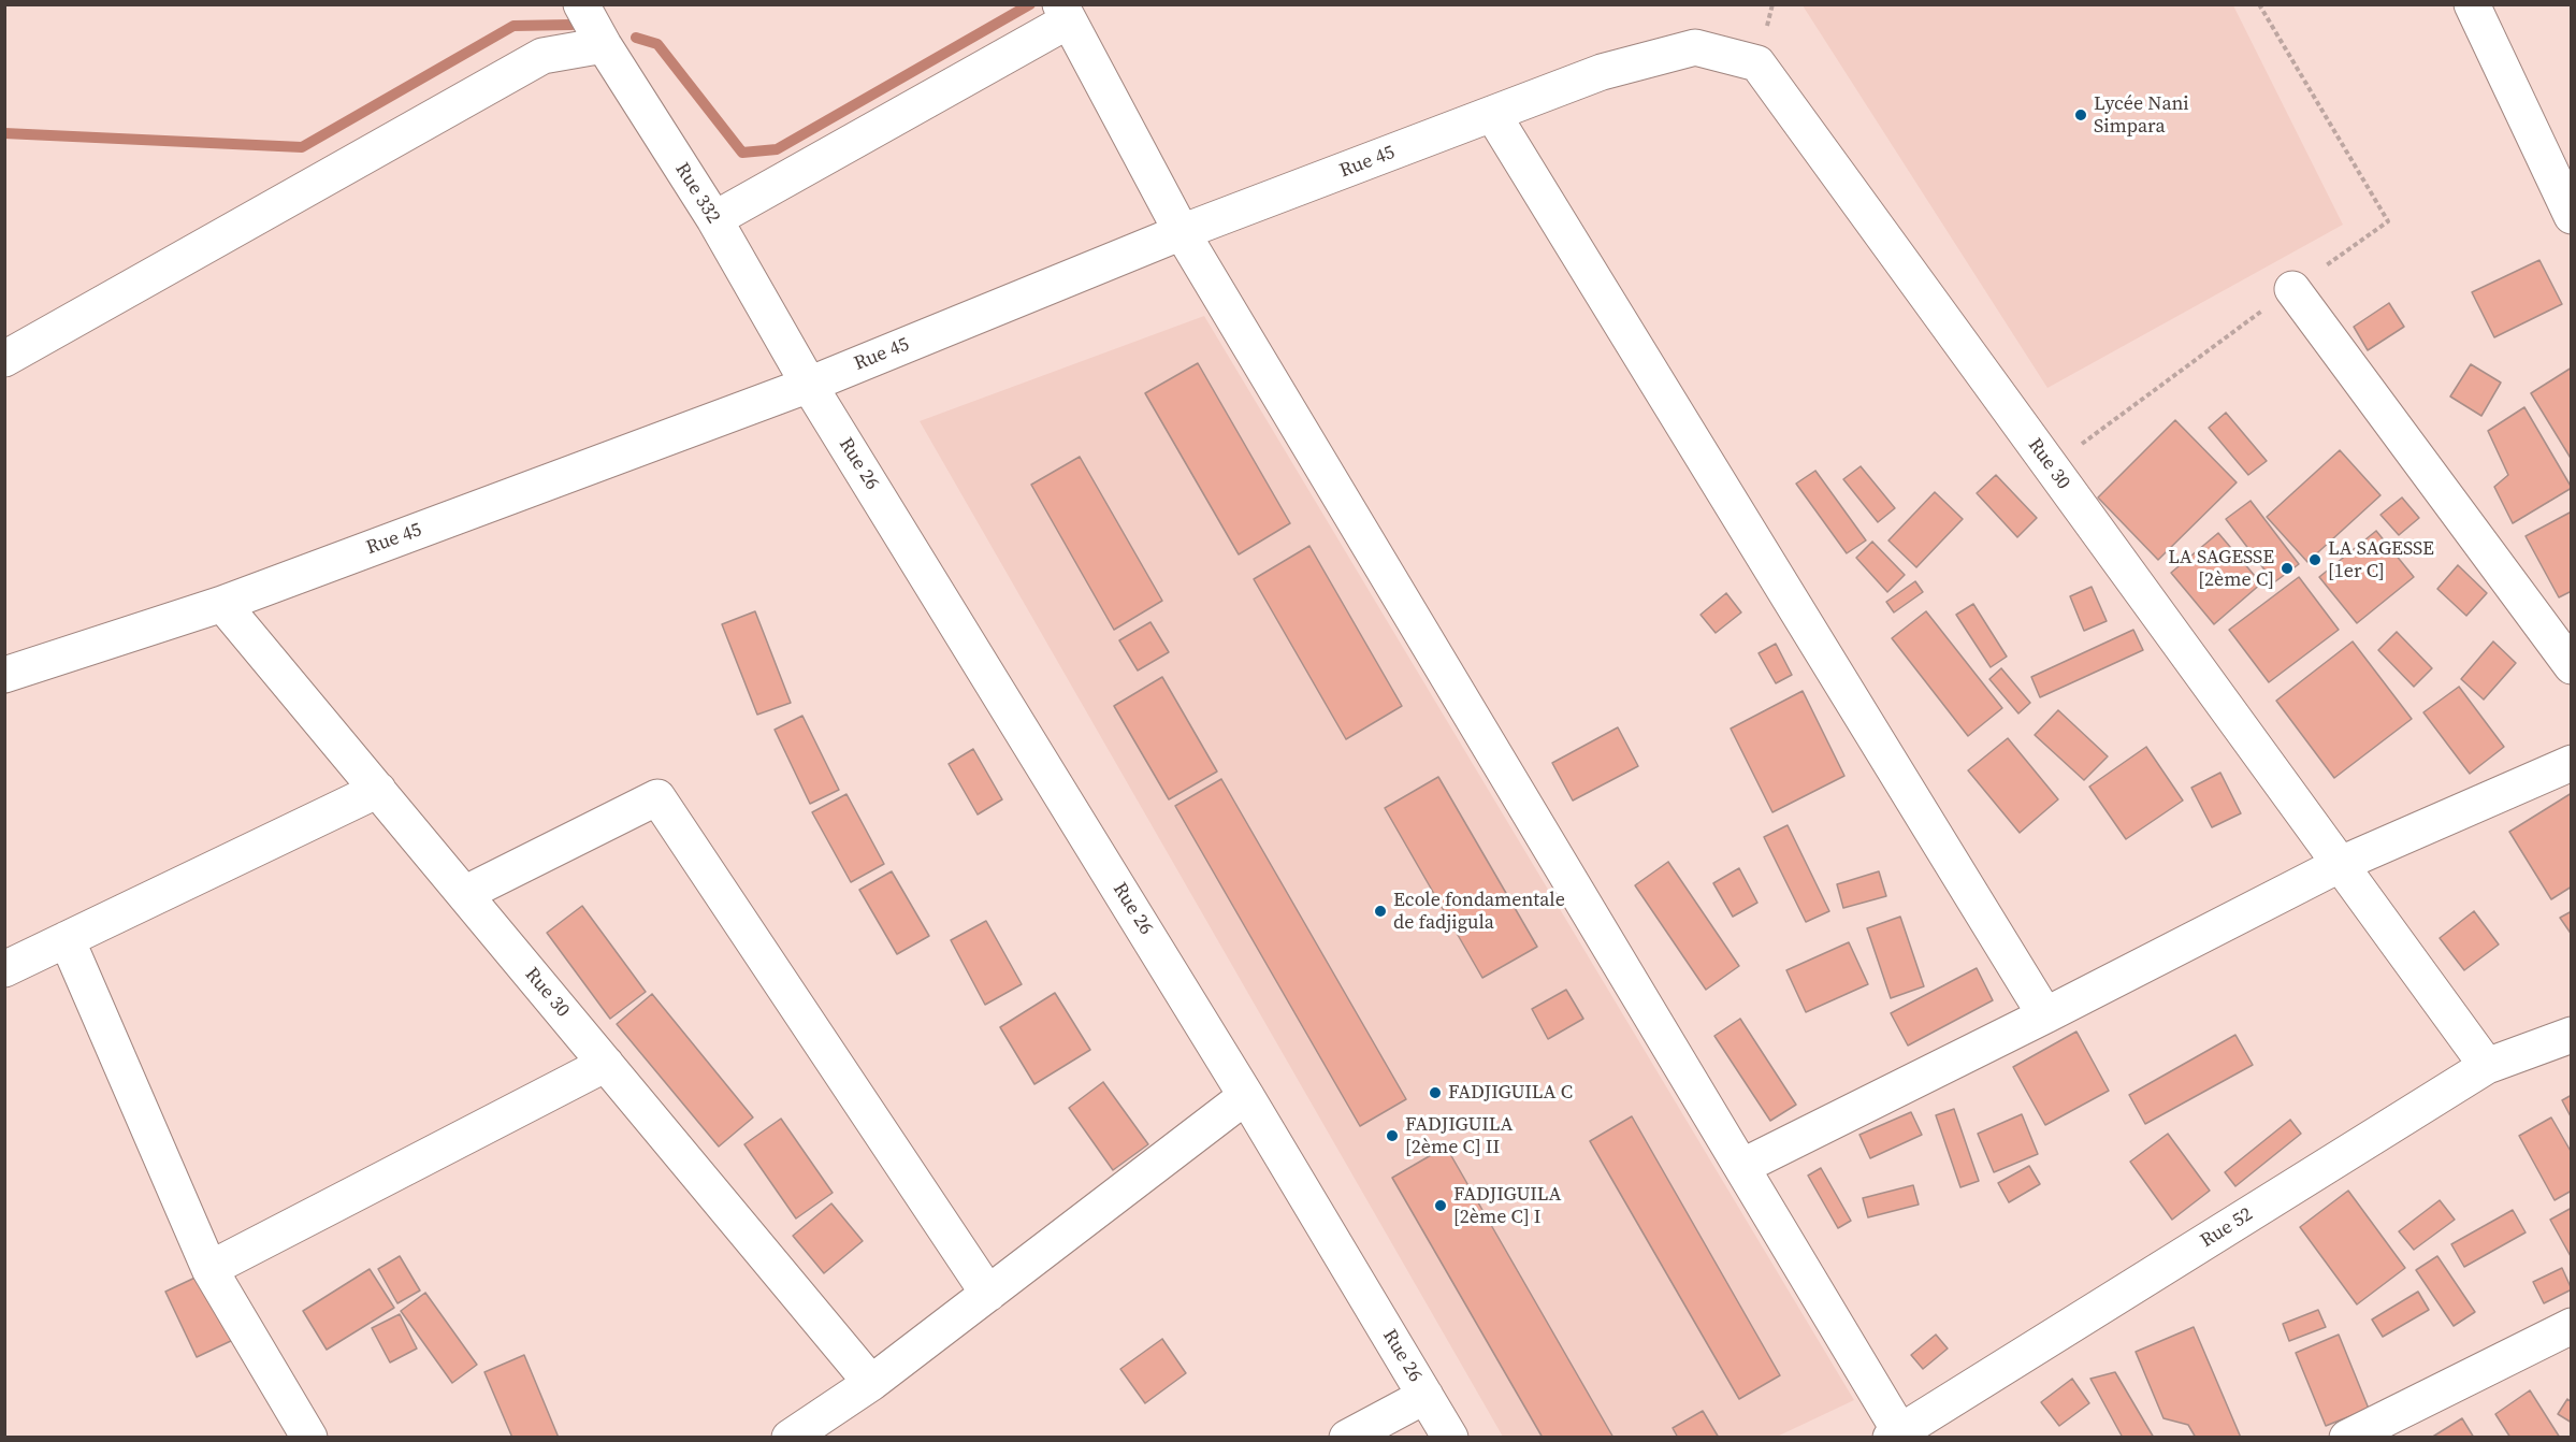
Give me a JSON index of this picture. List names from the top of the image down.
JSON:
{
  "streets": {
    "street": [
      "Rue 45",
      "Rue 332",
      "Rue 26",
      "Rue 30",
      "Rue 52"
    ]
  },
  "crossings": [
    ["Rue 45", "Rue 332"],
    ["Rue 45", "Rue 26"],
    ["Rue 45", "Rue 30"],
    ["Rue 332", "Rue 26"],
    ["Rue 30", "Rue 52"]
  ],
  "places": [
    "Lycée Nani Simpara",
    "LA SAGESSE [1er C]",
    "LA SAGESSE [2ème C]",
    "Ecole fondamentale de fadjigula",
    "FADJIGUILA C",
    "FADJIGUILA [2ème C] II",
    "FADJIGUILA [2ème C] I"
  ]
}
